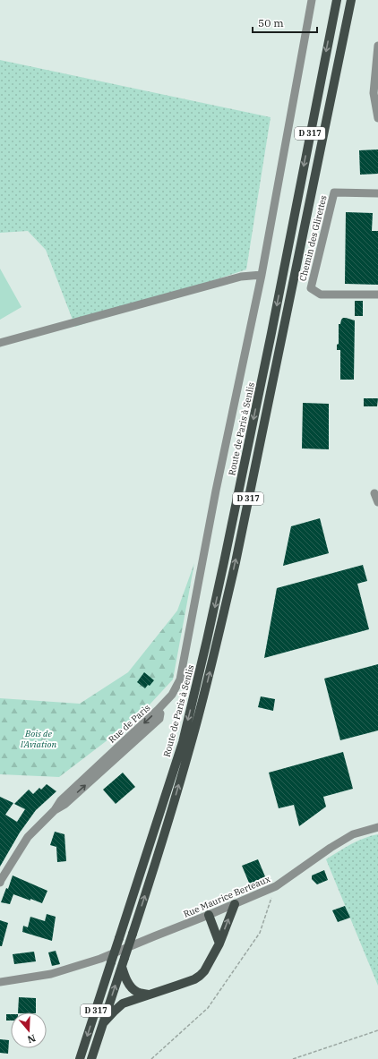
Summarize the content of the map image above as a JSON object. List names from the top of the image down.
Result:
{
  "streets": {
    "main road": ["D 317", "Route de Paris à Senlis"],
    "street": ["Chemin des Glirettes", "Rue de Paris", "Rue Maurice Berteaux"]
  },
  "parks": ["Bois de l'Aviation"],
  "scale_bar": "50 m",
  "north": "bottom"
}
